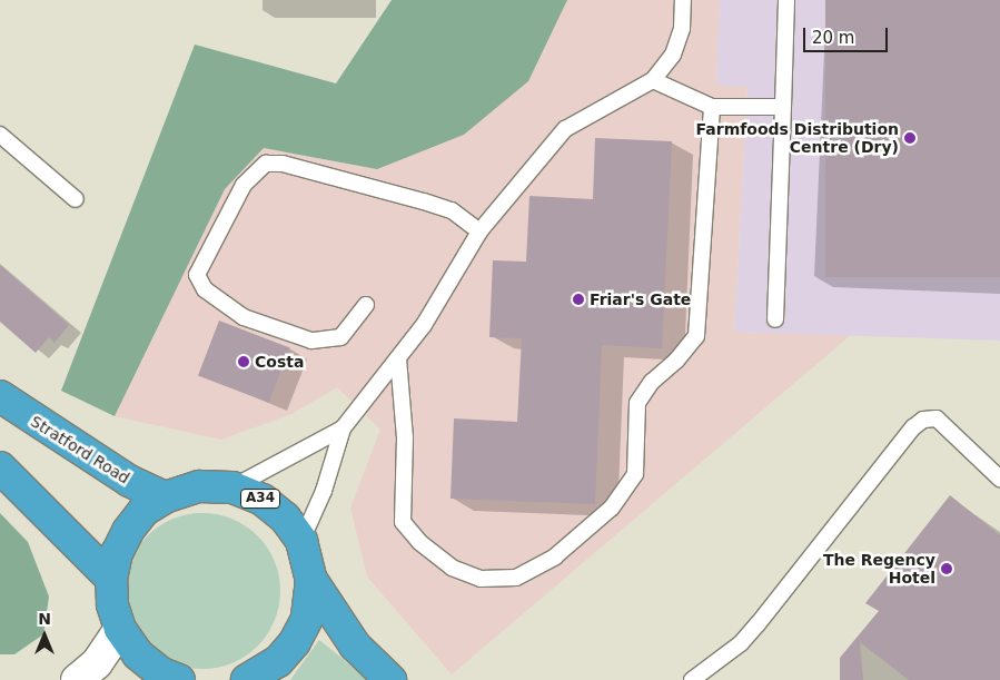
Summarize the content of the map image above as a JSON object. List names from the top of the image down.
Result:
{
  "streets": {
    "highway": ["Stratford Road", "A34"]
  },
  "crossings": [
    ["Stratford Road", "A34"]
  ],
  "places": [
    "Farmfoods Distribution Centre (Dry)",
    "Friar's Gate",
    "Costa",
    "The Regency Hotel"
  ],
  "scale_bar": "20 m",
  "north": "top"
}
